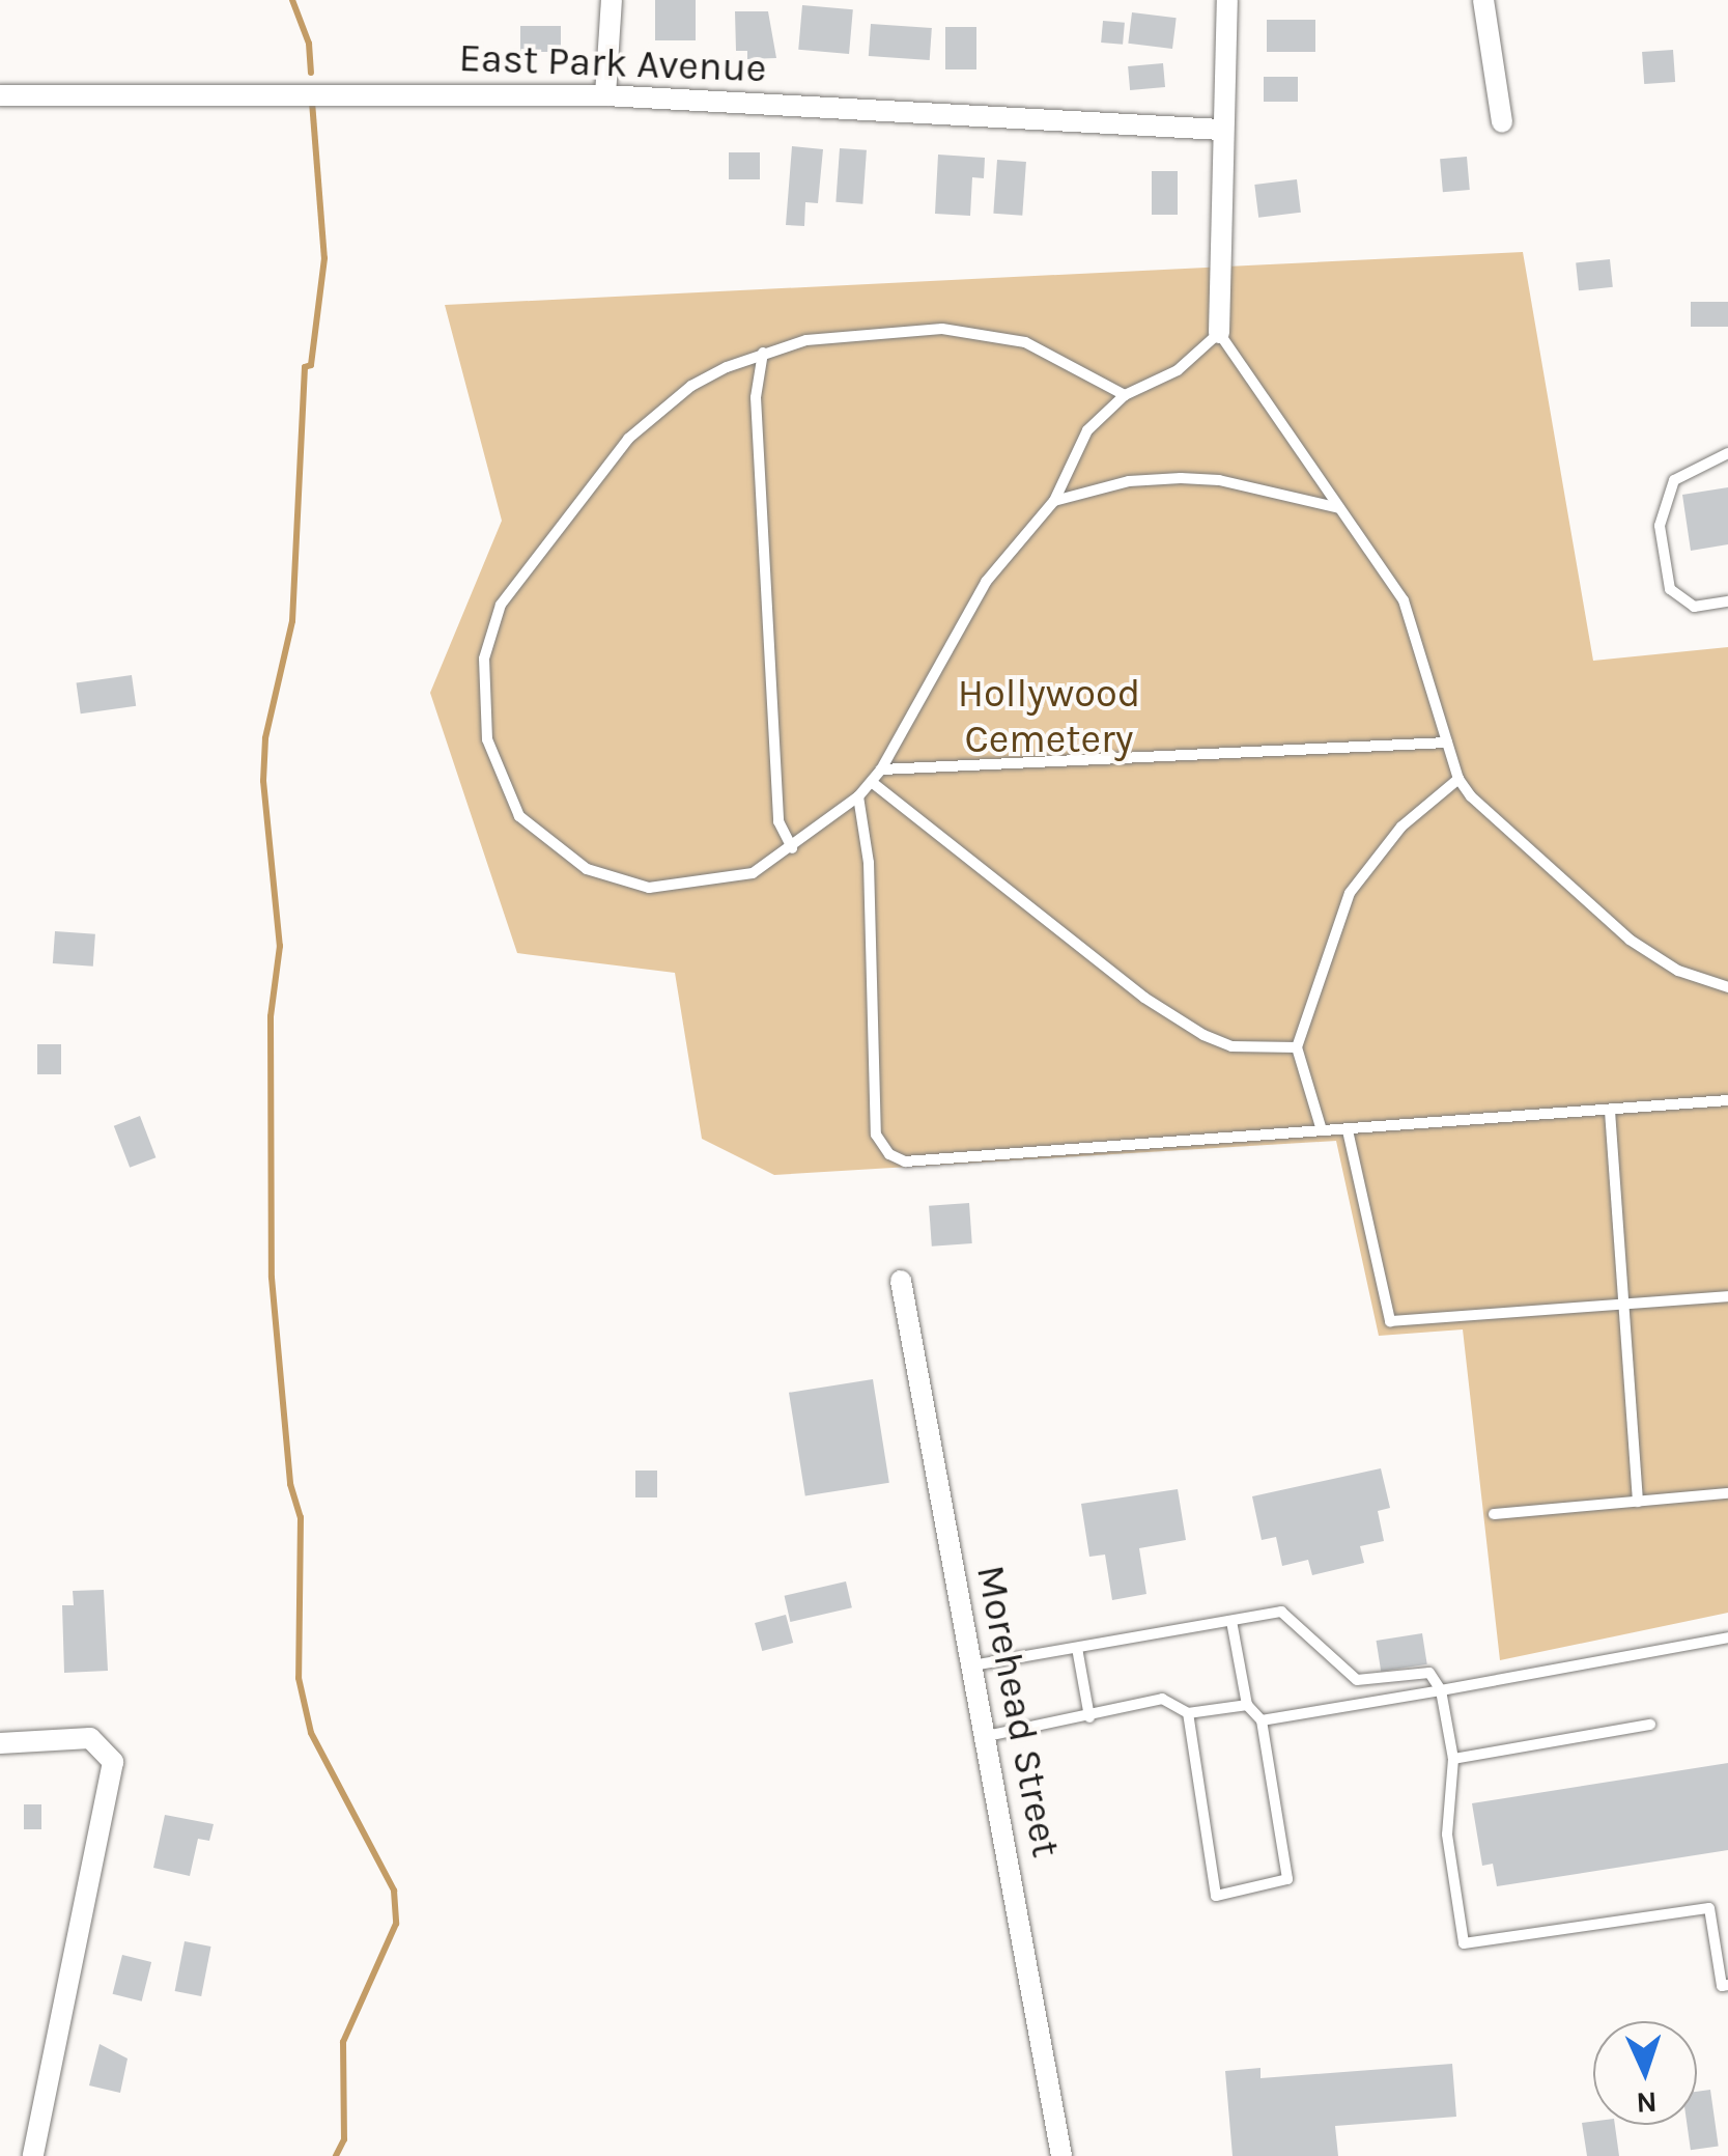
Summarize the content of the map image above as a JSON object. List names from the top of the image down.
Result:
{
  "streets": {
    "street": ["East Park Avenue", "Morehead Street"]
  },
  "parks": ["Hollywood Cemetery"],
  "north": "bottom"
}
